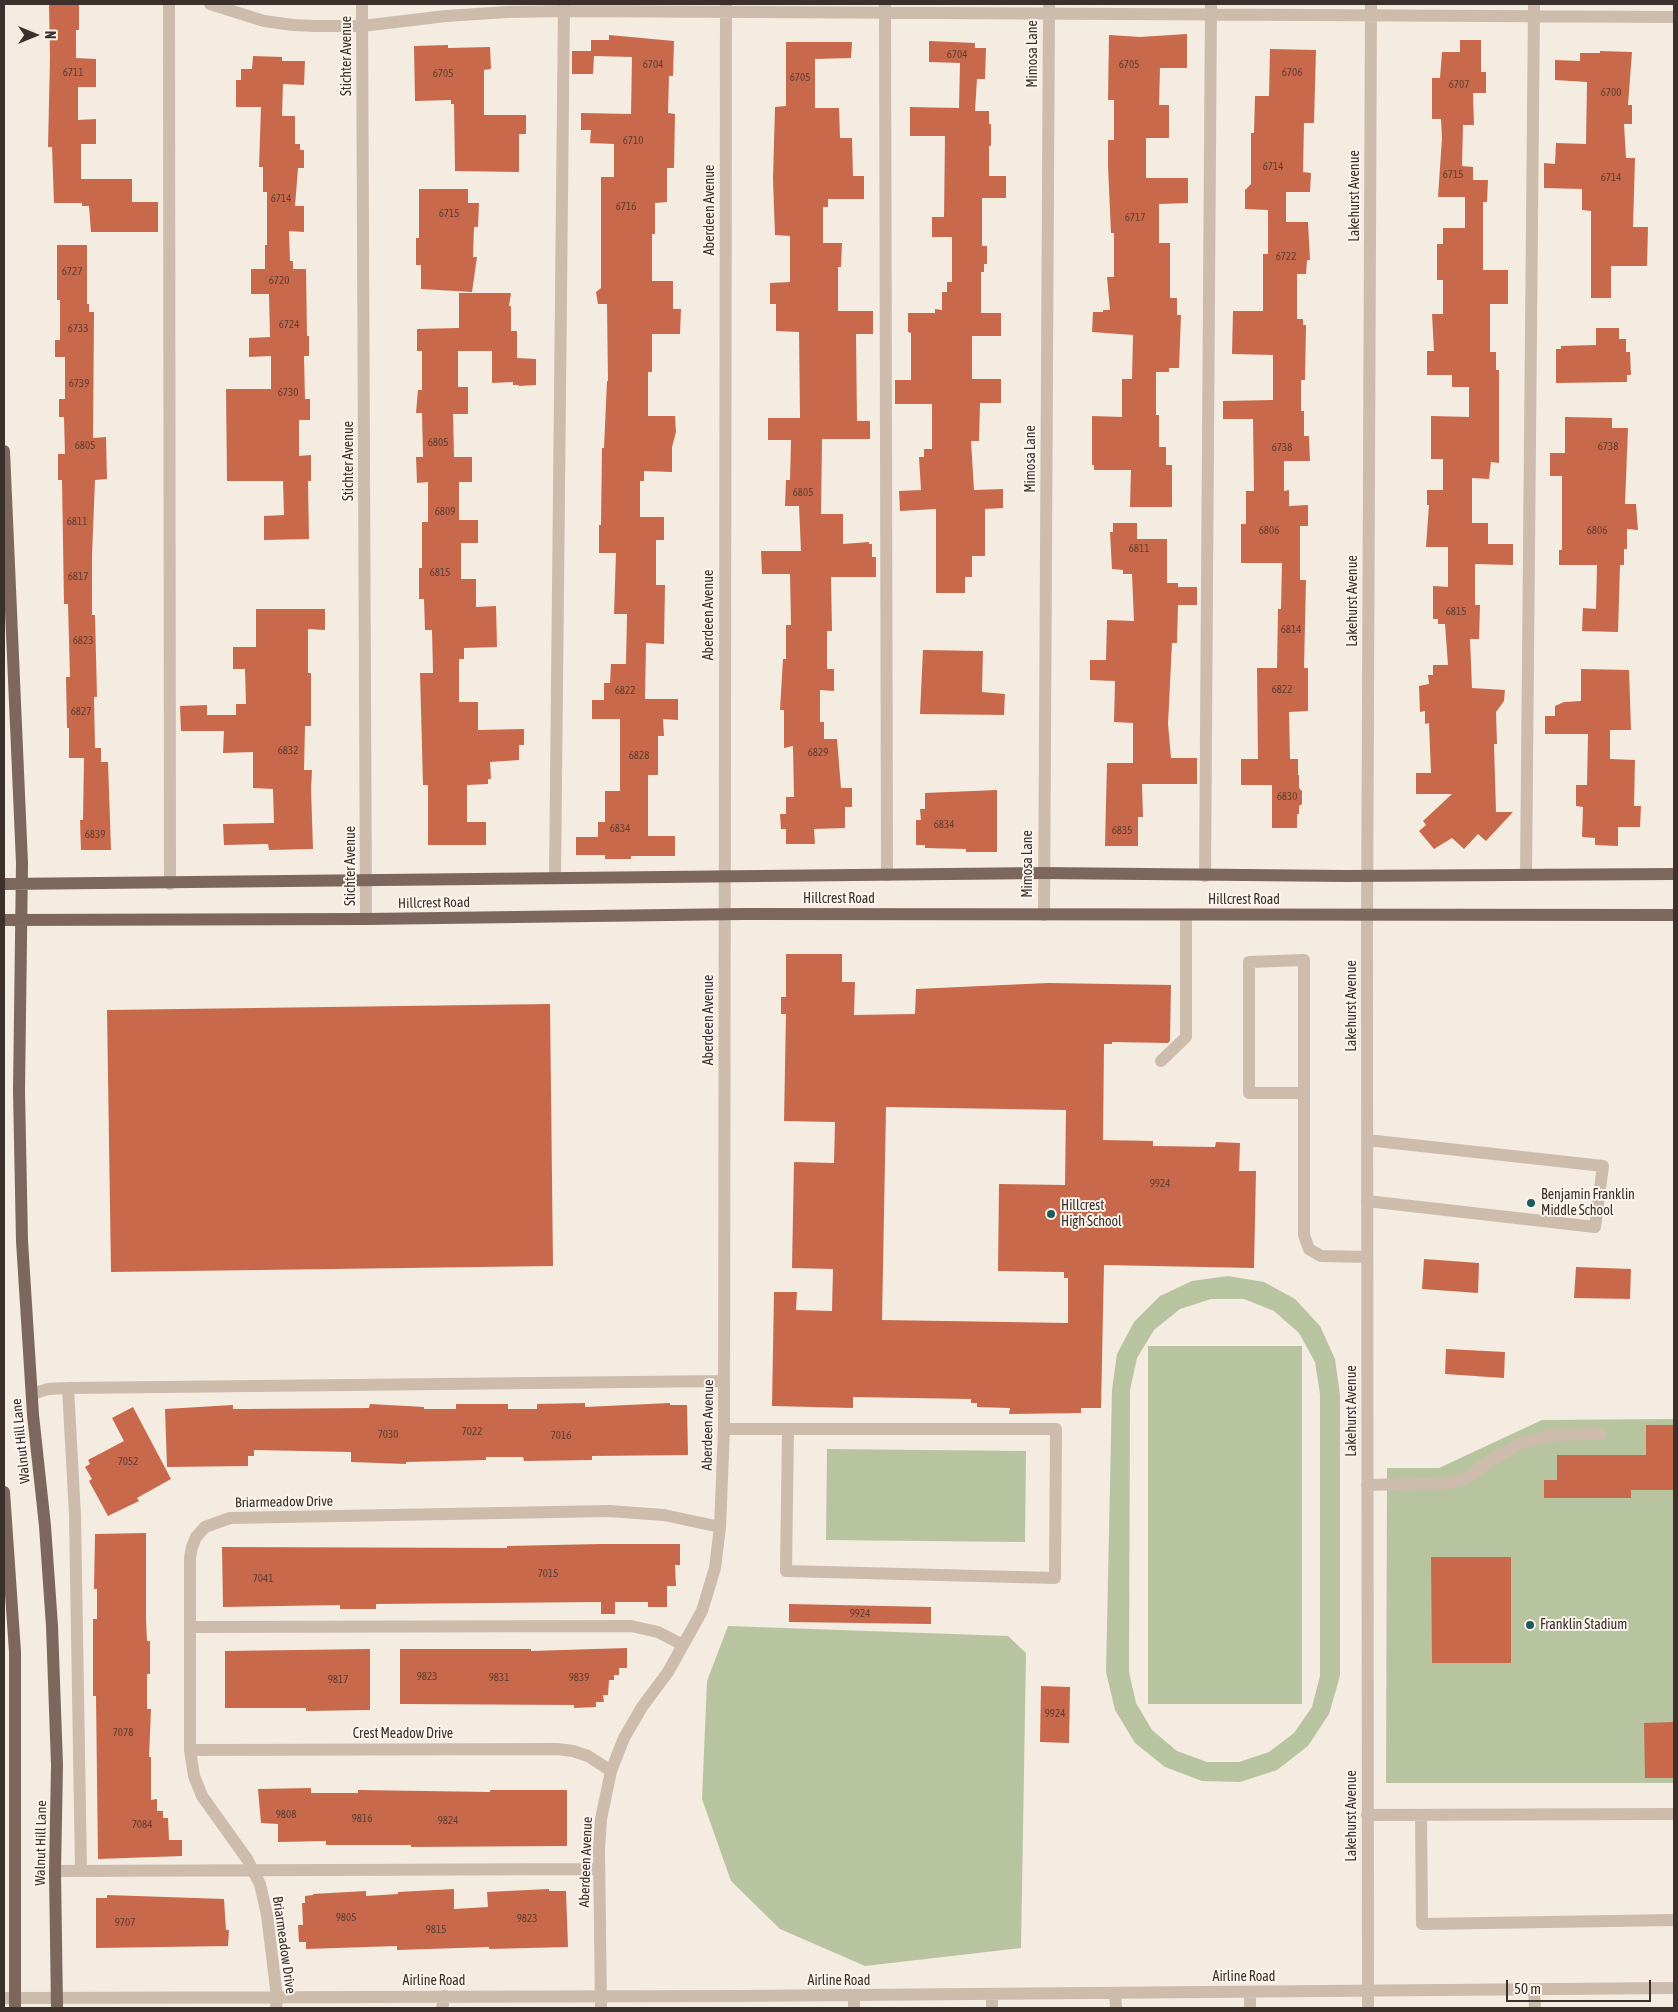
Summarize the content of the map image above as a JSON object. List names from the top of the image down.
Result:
{
  "streets": {
    "main road": ["Hillcrest Road", "Walnut Hill Lane"],
    "street": [
      "Mimosa Lane",
      "Stichter Avenue",
      "Lakehurst Avenue",
      "Aberdeen Avenue",
      "Briarmeadow Drive",
      "Crest Meadow Drive",
      "Airline Road"
    ]
  },
  "crossings": [
    ["Mimosa Lane", "Hillcrest Road"],
    ["Stichter Avenue", "Hillcrest Road"],
    ["Lakehurst Avenue", "Hillcrest Road"],
    ["Lakehurst Avenue", "Airline Road"],
    ["Aberdeen Avenue", "Hillcrest Road"],
    ["Aberdeen Avenue", "Briarmeadow Drive"],
    ["Aberdeen Avenue", "Crest Meadow Drive"],
    ["Aberdeen Avenue", "Airline Road"],
    ["Hillcrest Road", "Walnut Hill Lane"],
    ["Walnut Hill Lane", "Airline Road"],
    ["Briarmeadow Drive", "Crest Meadow Drive"],
    ["Briarmeadow Drive", "Airline Road"]
  ],
  "places": ["Benjamin Franklin Middle School", "Hillcrest High School", "Franklin Stadium"],
  "house_numbers": [
    "6704",
    "6704",
    "6705",
    "6711",
    "6706",
    "6705",
    "6705",
    "6707",
    "6700",
    "6710",
    "6714",
    "6715",
    "6714",
    "6714",
    "6716",
    "6715",
    "6717",
    "6722",
    "6727",
    "6720",
    "6724",
    "6733",
    "6739",
    "6730",
    "6805",
    "6805",
    "6738",
    "6738",
    "6805",
    "6809",
    "6811",
    "6806",
    "6806",
    "6811",
    "6815",
    "6817",
    "6815",
    "6814",
    "6823",
    "6822",
    "6822",
    "6827",
    "6832",
    "6829",
    "6828",
    "6830",
    "6834",
    "6834",
    "6835",
    "6839",
    "9924",
    "7022",
    "7030",
    "7016",
    "7052",
    "7015",
    "7041",
    "9924",
    "9823",
    "9831",
    "9839",
    "9817",
    "9924",
    "7078",
    "9808",
    "9816",
    "9824",
    "7084",
    "9805",
    "9823",
    "9707",
    "9815"
  ],
  "scale_bar": "50 m",
  "north": "right"
}
